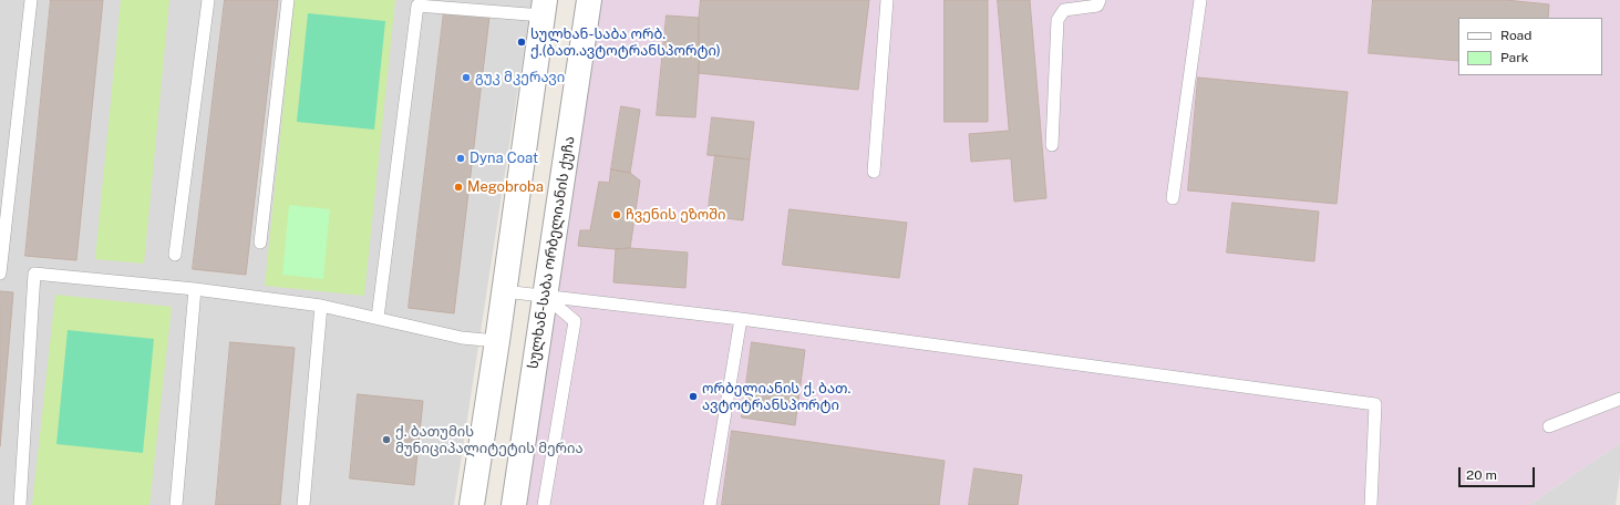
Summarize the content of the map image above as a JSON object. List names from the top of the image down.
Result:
{
  "streets": {
    "street": ["სულხან-საბა ორბელიანის ქუჩა"]
  },
  "places": [
    "სულხან-საბა ორბ. ქ.(ბათ.ავტოტრანსპორტი)",
    "გუკ მკერავი",
    "Dyna Coat",
    "Megobroba",
    "ჩვენის ეზოში",
    "ორბელიანის ქ. ბათ. ავტოტრანსპორტი",
    "ქ. ბათუმის მუნიციპალიტეტის მერია"
  ],
  "legend": ["Road", "Park"],
  "scale_bar": "20 m"
}
